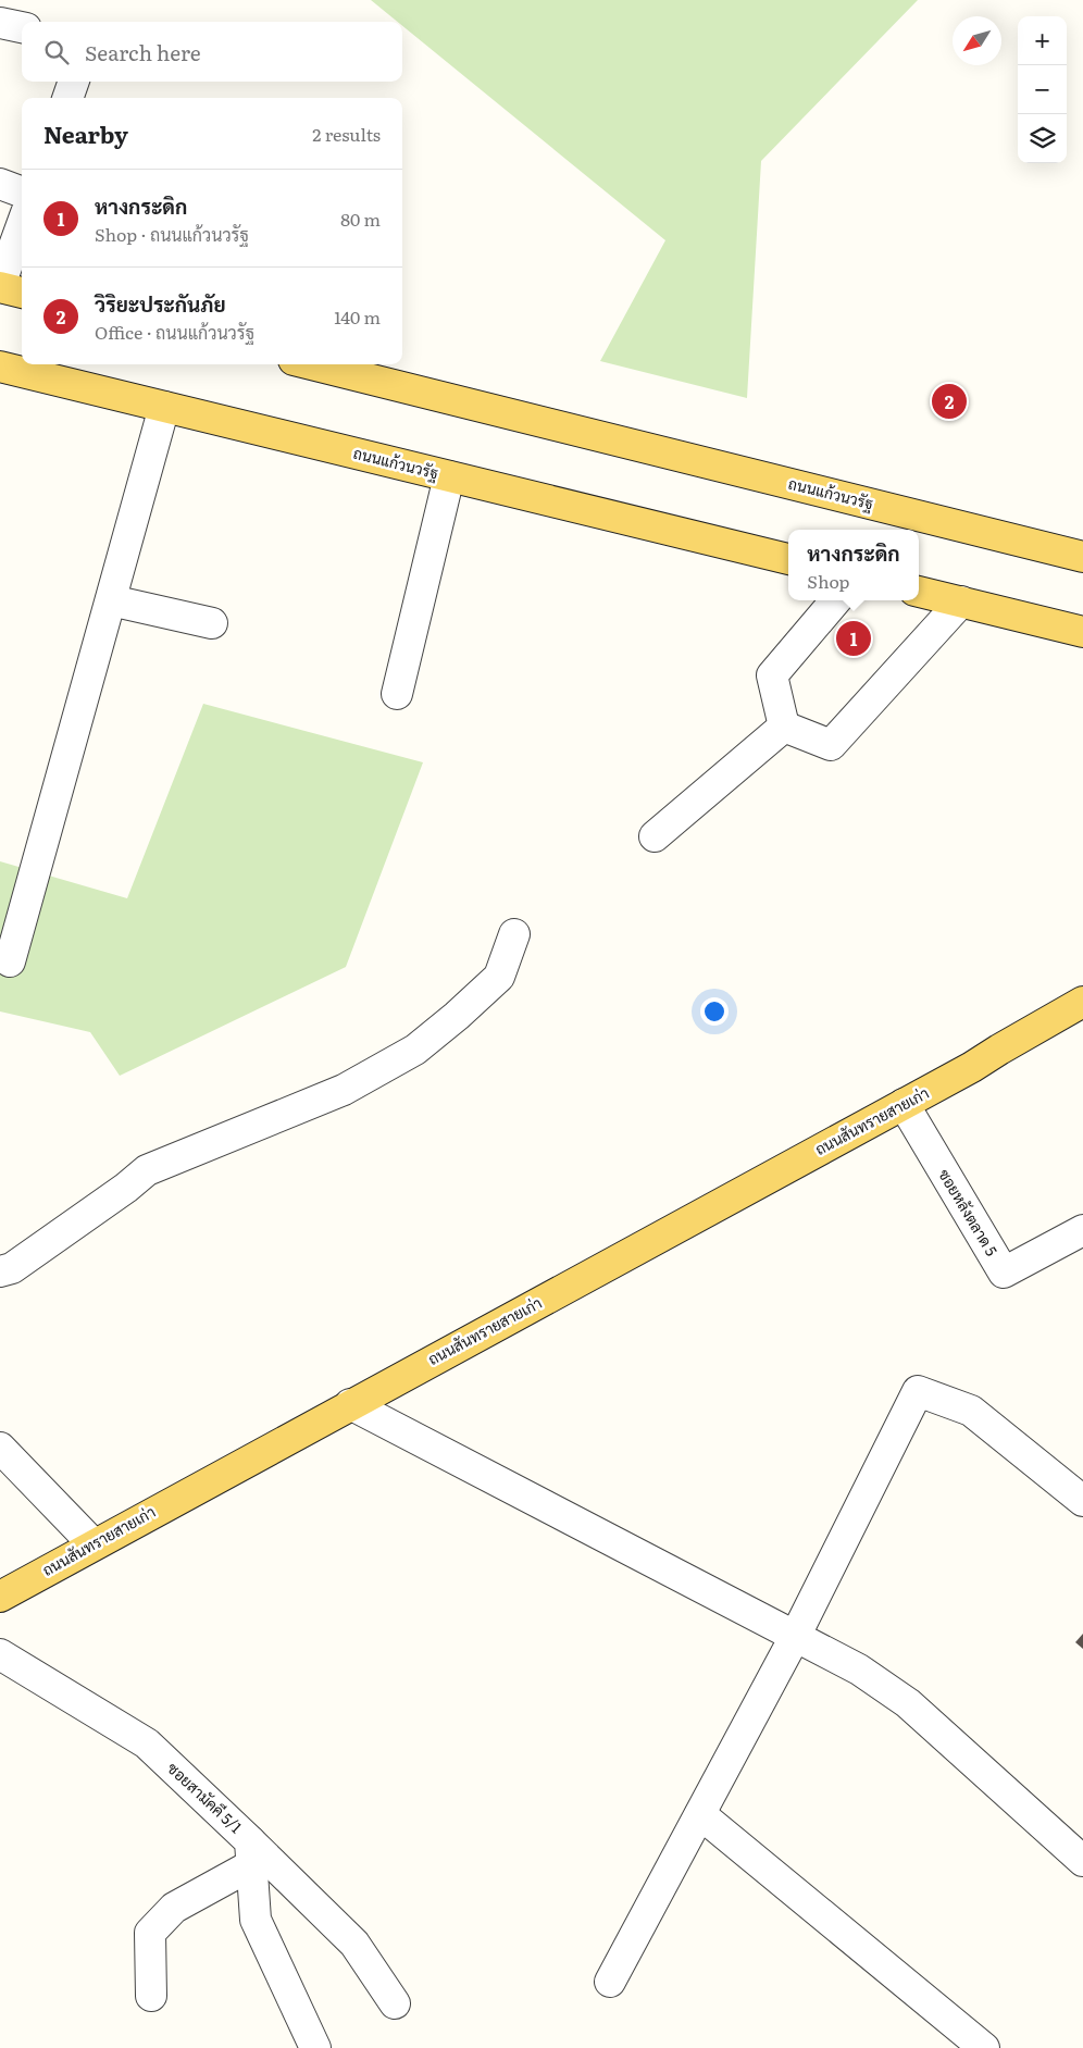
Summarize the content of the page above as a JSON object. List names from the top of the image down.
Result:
{
  "streets": {
    "main road": ["ถนนแก้วนวรัฐ", "ถนนสันทรายสายเก่า"],
    "street": ["ซอยหลังตลาด 5", "ซอยสามัคคี 5/1"]
  },
  "crossings": [
    ["ถนนสันทรายสายเก่า", "ซอยหลังตลาด 5"]
  ],
  "north": "bottom left",
  "page": {
    "map_buttons": ["+", "−"],
    "search": "Search here",
    "heading": ["Nearby", "2 results"],
    "list": [
      {
        "mark": "1",
        "name": "หางกระดิก",
        "note": "Shop · ถนนแก้วนวรัฐ",
        "value": "80 m"
      },
      {
        "mark": "2",
        "name": "วิริยะประกันภัย",
        "note": "Office · ถนนแก้วนวรัฐ",
        "value": "140 m"
      }
    ],
    "pins": ["2", "1"],
    "popup": ["หางกระดิก", "Shop"]
  }
}
